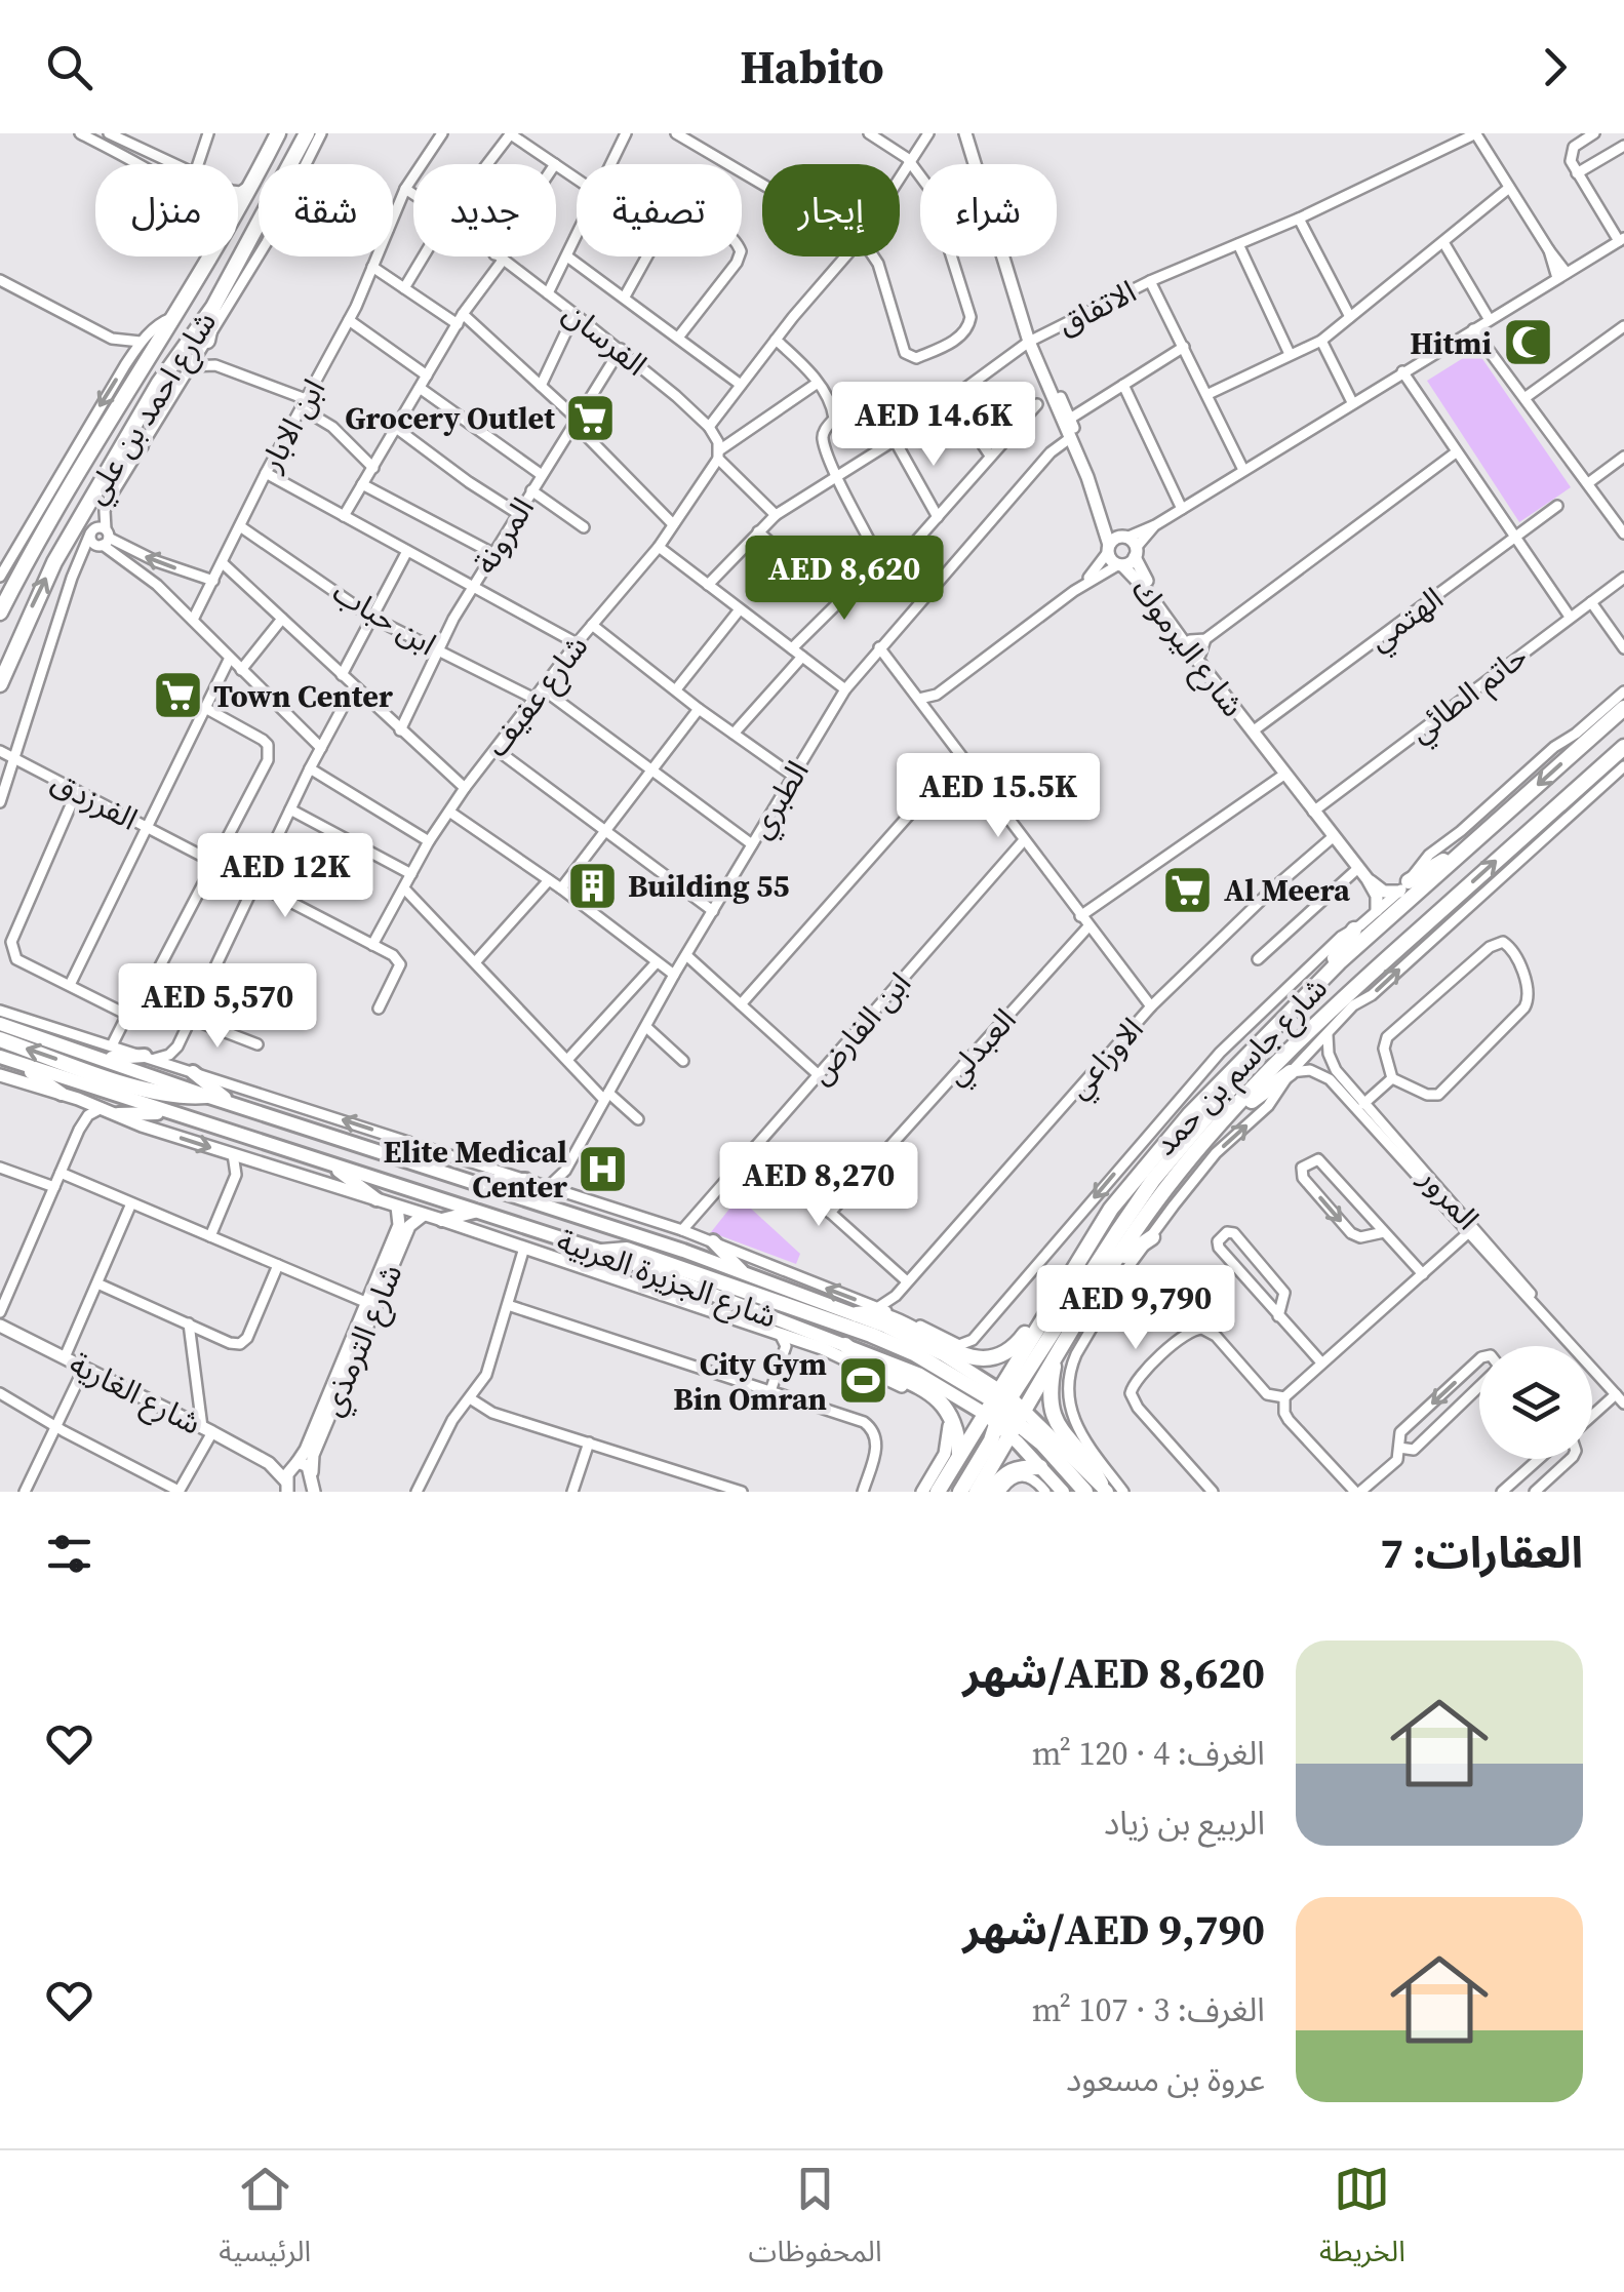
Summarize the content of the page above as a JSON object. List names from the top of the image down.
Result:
{
  "streets": {
    "main road": ["شارع احمد بن علي", "شارع جاسم بن حمد", "شارع الجزيرة العربية"],
    "street": [
      "الاتفاق",
      "الفرسان",
      "ابن الابار",
      "المرونة",
      "ابن حباب",
      "الهتمي",
      "شارع اليرموك",
      "حاتم الطائي",
      "شارع عفيف",
      "الطبري",
      "الفرزدق",
      "ابن الفارض",
      "العبدلي",
      "الاوزاعي",
      "المرور",
      "شارع الترمذي",
      "شارع الغارية"
    ]
  },
  "crossings": [
    ["الاتفاق", "الفرسان"],
    ["الاتفاق", "شارع اليرموك"],
    ["الفرسان", "ابن الابار"],
    ["الفرسان", "المرونة"],
    ["الفرسان", "شارع عفيف"],
    ["شارع احمد بن علي", "الفرزدق"],
    ["ابن الابار", "ابن حباب"],
    ["المرونة", "ابن حباب"],
    ["ابن حباب", "شارع عفيف"],
    ["الهتمي", "شارع اليرموك"],
    ["شارع اليرموك", "حاتم الطائي"],
    ["شارع اليرموك", "الطبري"],
    ["شارع اليرموك", "الاوزاعي"],
    ["شارع عفيف", "الفرزدق"],
    ["الطبري", "شارع الجزيرة العربية"],
    ["ابن الفارض", "شارع الجزيرة العربية"],
    ["الاوزاعي", "شارع الجزيرة العربية"],
    ["شارع جاسم بن حمد", "المرور"],
    ["شارع جاسم بن حمد", "شارع الجزيرة العربية"],
    ["شارع الجزيرة العربية", "شارع الترمذي"],
    ["شارع الترمذي", "شارع الغارية"]
  ],
  "places": {
    "mosque": ["Hitmi"],
    "supermarket": ["Grocery Outlet", "Town Center", "Al Meera"],
    "building": ["Building 55"],
    "hospital": ["Elite Medical Center"],
    "sports": ["City Gym Bin Omran"]
  },
  "page": {
    "header": "Habito",
    "chip": [
      "شراء",
      "إيجار",
      "تصفية",
      "جديد",
      "شقة",
      "منزل"
    ],
    "price": [
      "AED 14.6K",
      "AED 8,620",
      "AED 15.5K",
      "AED 12K",
      "AED 5,570",
      "AED 8,270",
      "AED 9,790"
    ],
    "heading": "العقارات: 7",
    "list": [
      {
        "name": "AED 8,620/شهر",
        "note": "الغرف: 4 · 120 m² · الربيع بن زياد"
      },
      {
        "name": "AED 9,790/شهر",
        "note": "الغرف: 3 · 107 m² · عروة بن مسعود"
      }
    ],
    "tabs": ["الخريطة", "المحفوظات", "الرئيسية"]
  }
}
